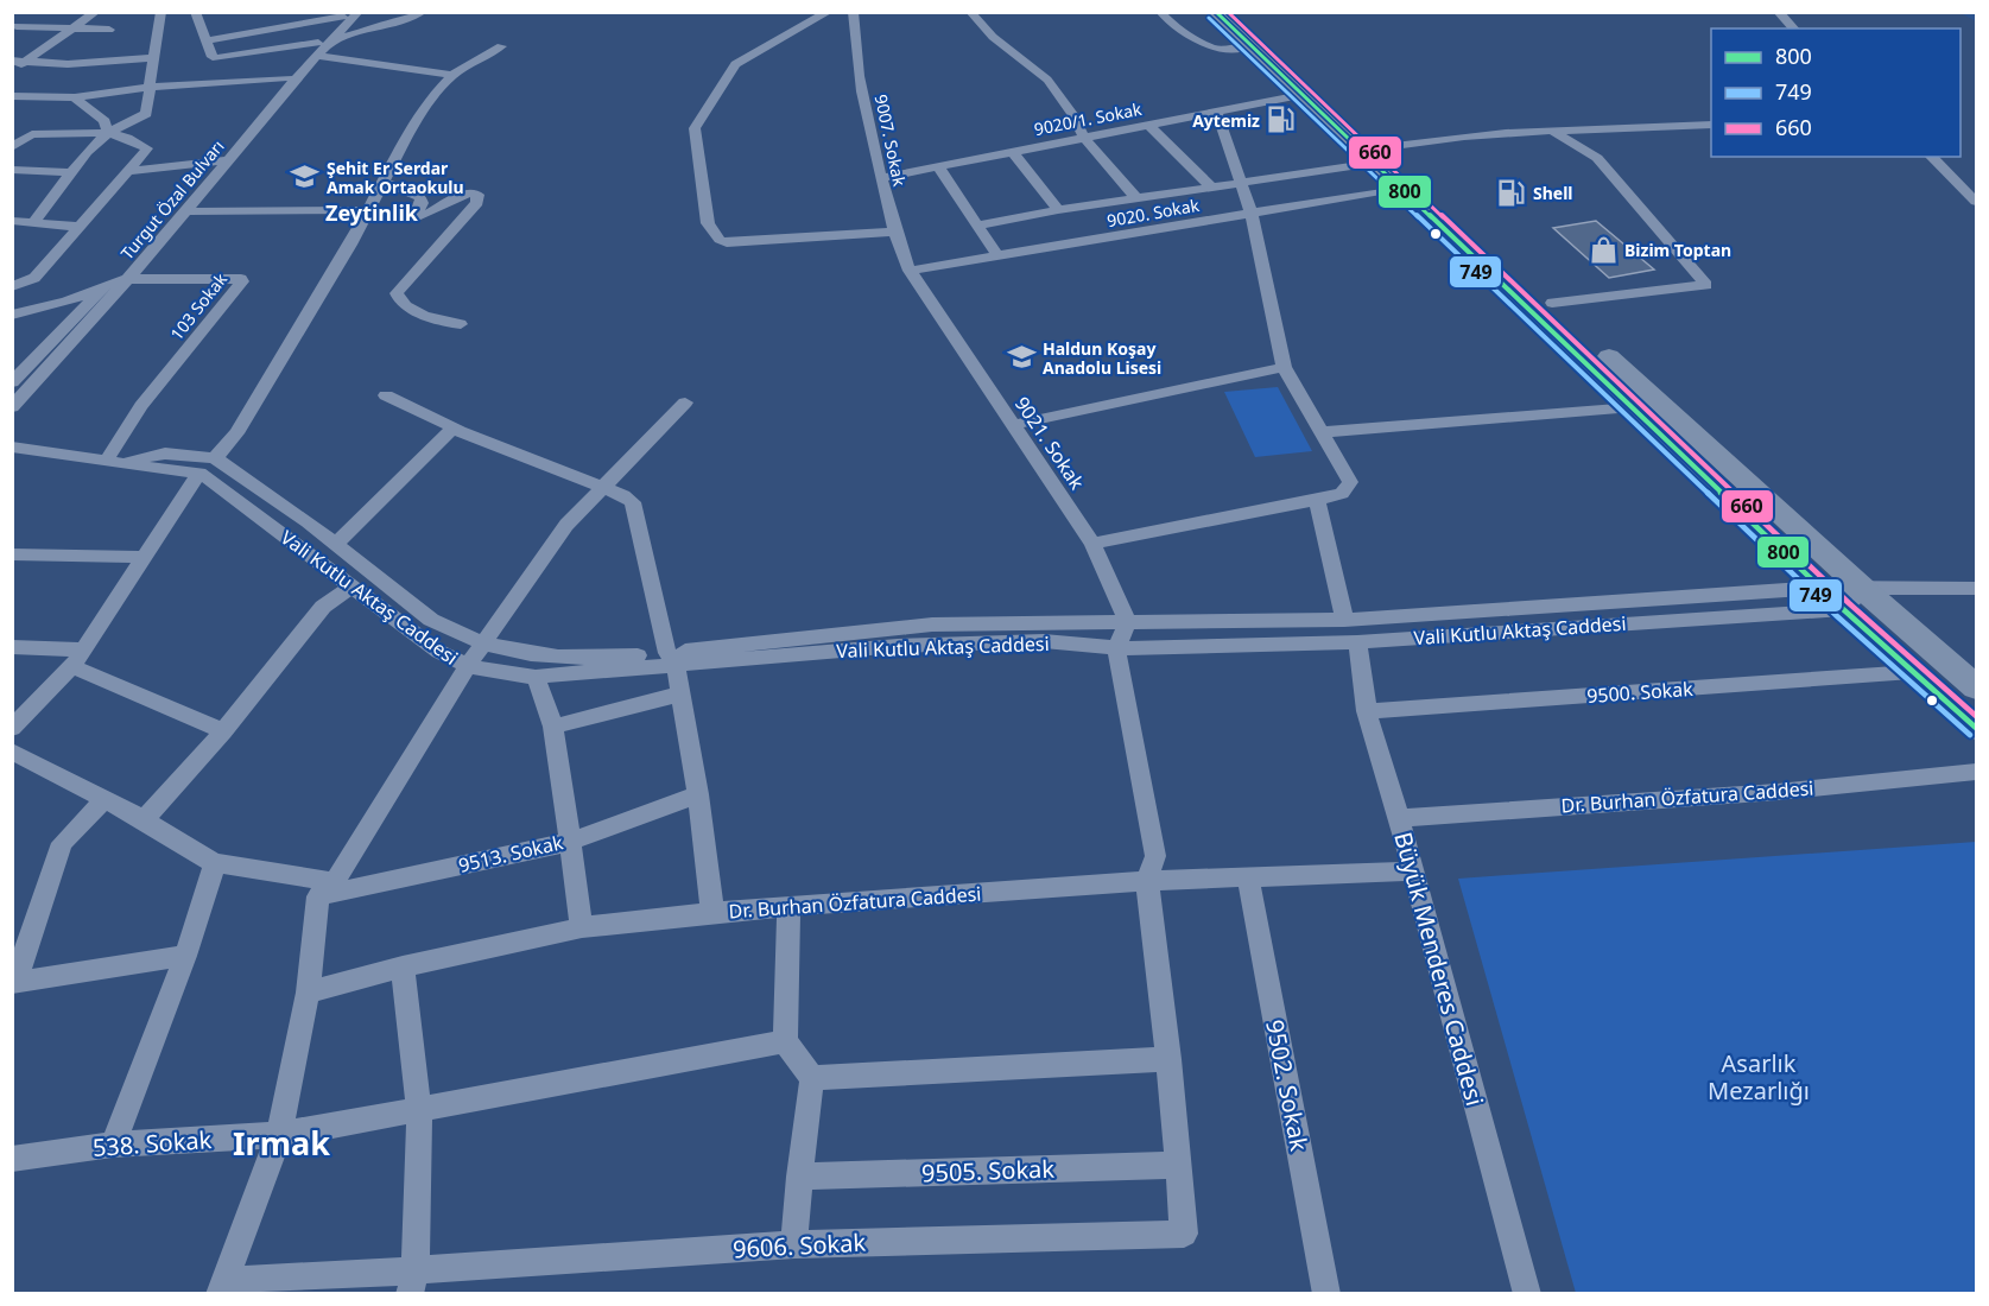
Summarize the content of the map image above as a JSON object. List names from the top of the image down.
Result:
{
  "streets": {
    "street": [
      "9020/1. Sokak",
      "9007. Sokak",
      "Turgut Özal Bulvarı",
      "9020. Sokak",
      "103 Sokak",
      "9021. Sokak",
      "Vali Kutlu Aktaş Caddesi",
      "9500. Sokak",
      "Dr. Burhan Özfatura Caddesi",
      "9513. Sokak",
      "Büyük Menderes Caddesi",
      "9502. Sokak",
      "538. Sokak",
      "9505. Sokak",
      "9606. Sokak"
    ]
  },
  "crossings": [
    ["9020/1. Sokak", "9007. Sokak"],
    ["9007. Sokak", "9020. Sokak"],
    ["9007. Sokak", "9021. Sokak"],
    ["Turgut Özal Bulvarı", "103 Sokak"],
    ["9020. Sokak", "9021. Sokak"],
    ["103 Sokak", "Vali Kutlu Aktaş Caddesi"],
    ["9021. Sokak", "Vali Kutlu Aktaş Caddesi"],
    ["Vali Kutlu Aktaş Caddesi", "Büyük Menderes Caddesi"],
    ["9500. Sokak", "Büyük Menderes Caddesi"],
    ["Dr. Burhan Özfatura Caddesi", "Büyük Menderes Caddesi"],
    ["Dr. Burhan Özfatura Caddesi", "9502. Sokak"],
    ["9505. Sokak", "9606. Sokak"]
  ],
  "districts": ["Zeytinlik", "Irmak"],
  "parks": ["Asarlık Mezarlığı"],
  "places": {
    "fuel station": ["Aytemiz", "Shell"],
    "school or university": ["Şehit Er Serdar Amak Ortaokulu", "Haldun Koşay Anadolu Lisesi"],
    "shop": ["Bizim Toptan"]
  },
  "lines": ["transit line 800", "transit line 660", "transit line 749"],
  "legend": ["800", "749", "660"]
}
